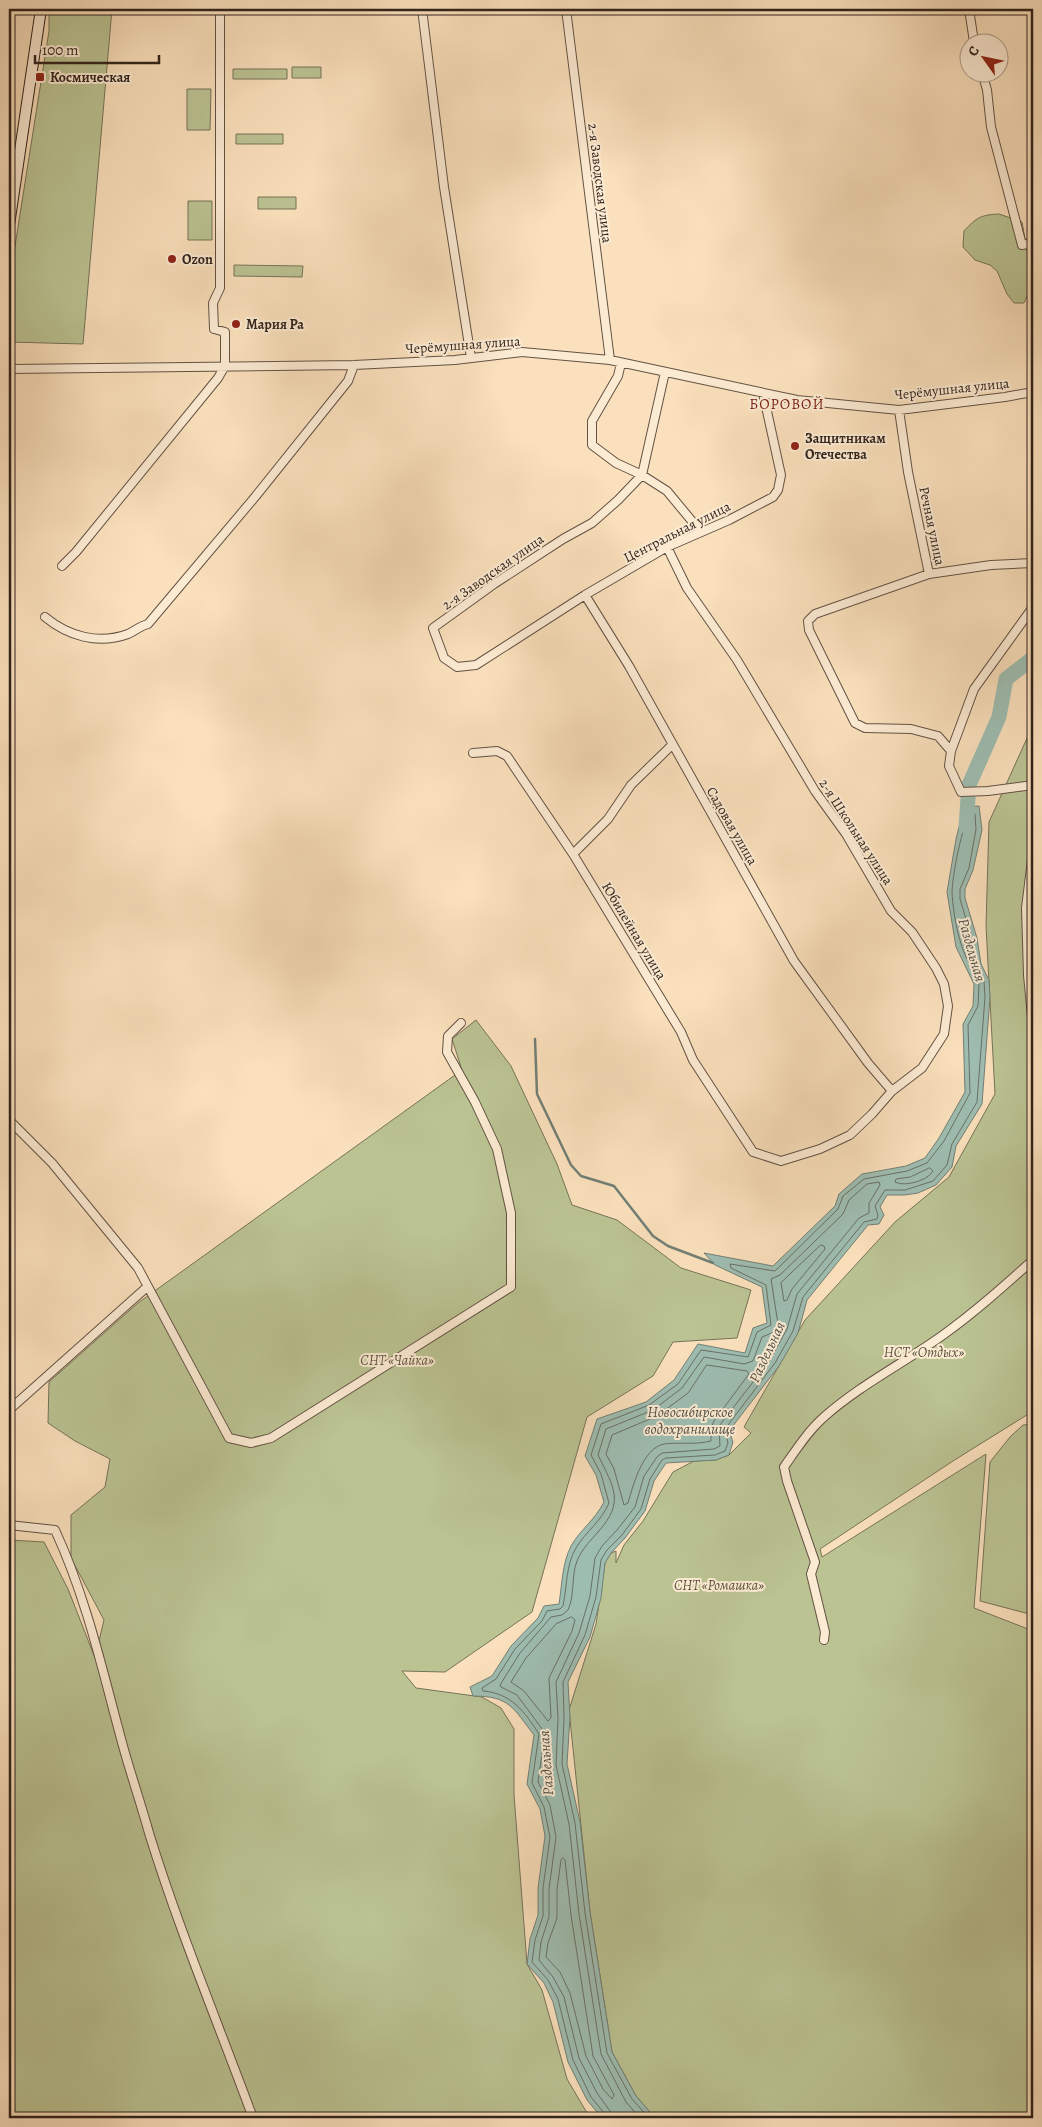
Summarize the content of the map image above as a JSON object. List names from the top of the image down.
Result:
{
  "streets": {
    "street": [
      "2-я Заводская улица",
      "Черёмушная улица",
      "Речная улица",
      "Центральная улица",
      "Садовая улица",
      "2-я Школьная улица",
      "Юбилейная улица"
    ]
  },
  "crossings": [
    ["2-я Заводская улица", "Черёмушная улица"],
    ["2-я Заводская улица", "Центральная улица"],
    ["Черёмушная улица", "Речная улица"],
    ["Черёмушная улица", "Центральная улица"],
    ["Центральная улица", "Садовая улица"],
    ["Центральная улица", "2-я Школьная улица"],
    ["Садовая улица", "2-я Школьная улица"],
    ["2-я Школьная улица", "Юбилейная улица"]
  ],
  "districts": ["БОРОВОЙ"],
  "water": ["Раздельная", "Новосибирское водохранилище"],
  "parks": ["НСТ «Отдых»", "СНТ «Чайка»", "СНТ «Ромашка»"],
  "places": {
    "transit": ["Космическая"],
    "other": ["Ozon", "Мария Ра", "Защитникам Отечества"]
  },
  "scale_bar": "100 m",
  "north": "top left"
}
